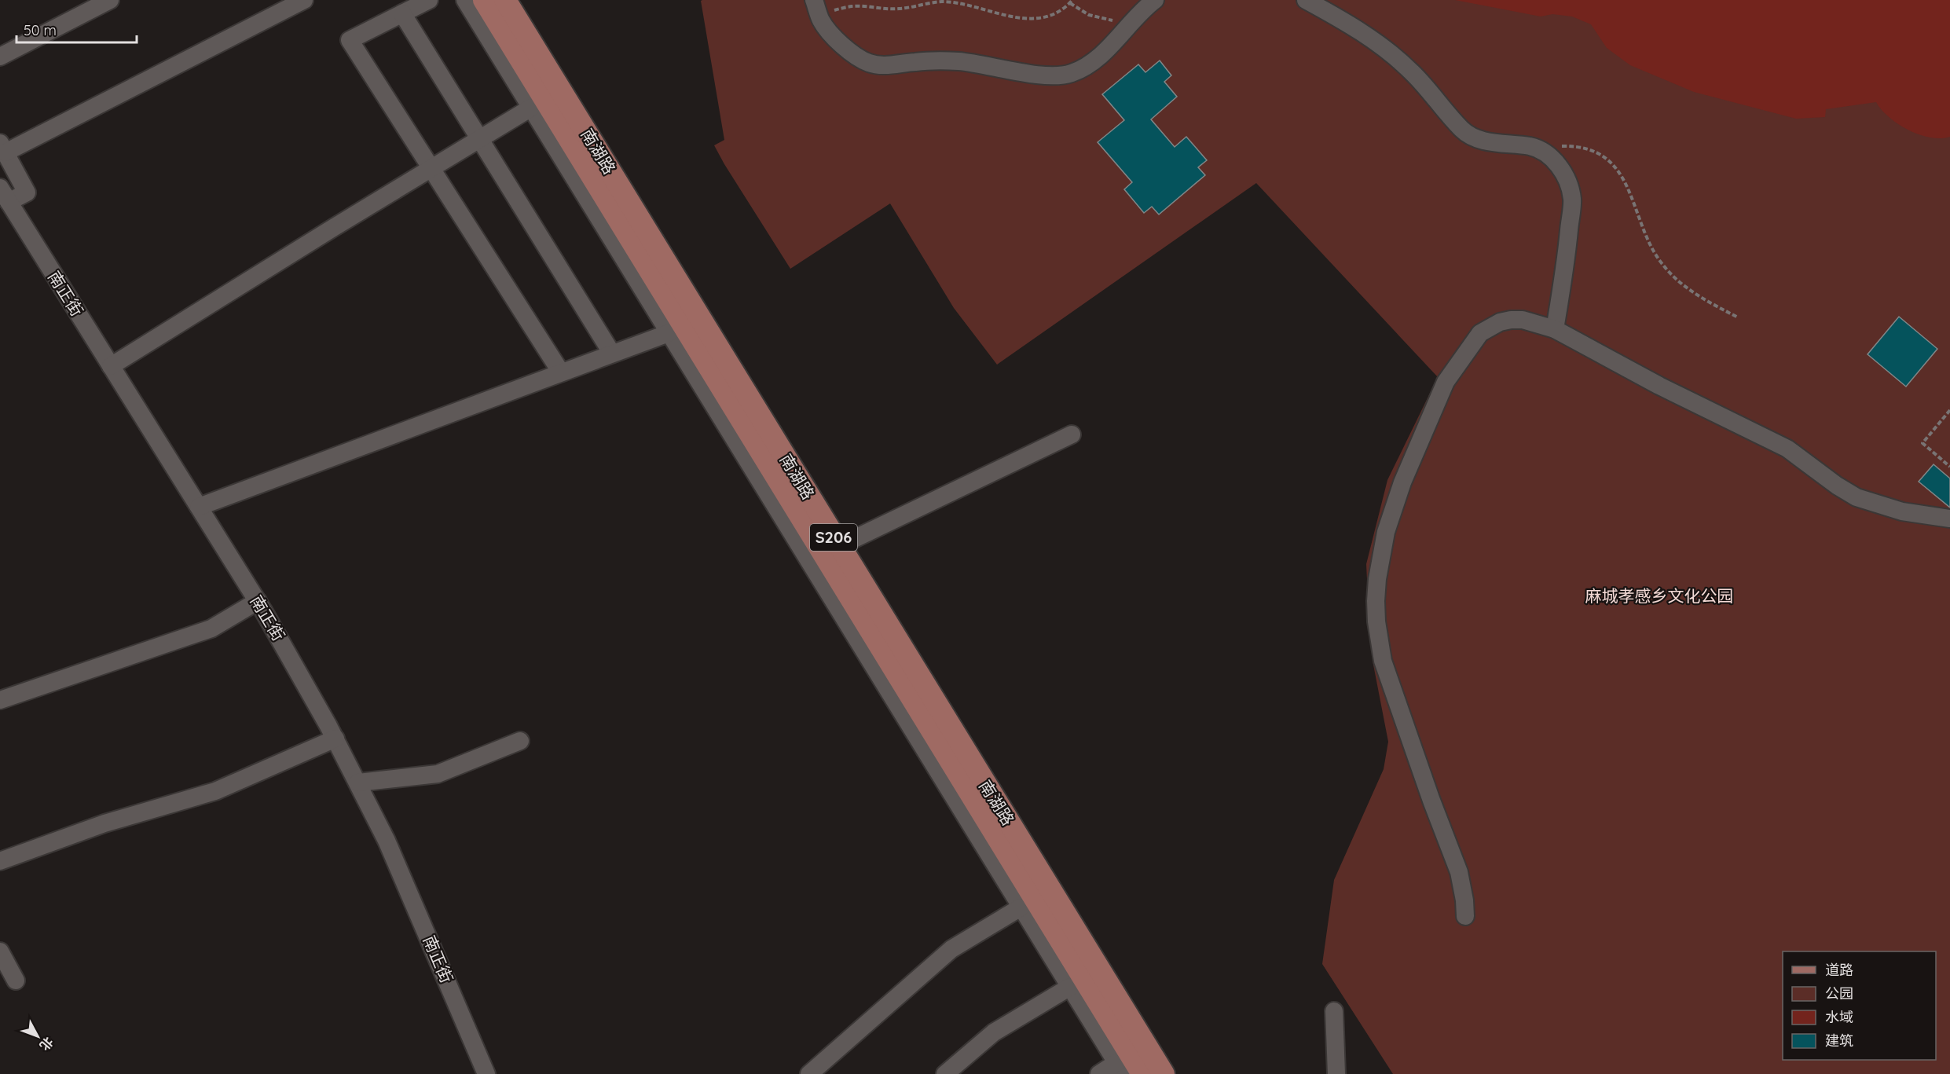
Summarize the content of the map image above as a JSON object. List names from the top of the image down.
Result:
{
  "streets": {
    "main road": ["南湖路", "S206"],
    "street": ["南正街"]
  },
  "parks": ["麻城孝感乡文化公园"],
  "legend": [
    "道路",
    "公园",
    "水域",
    "建筑"
  ],
  "scale_bar": "50 m",
  "north": "bottom right"
}
